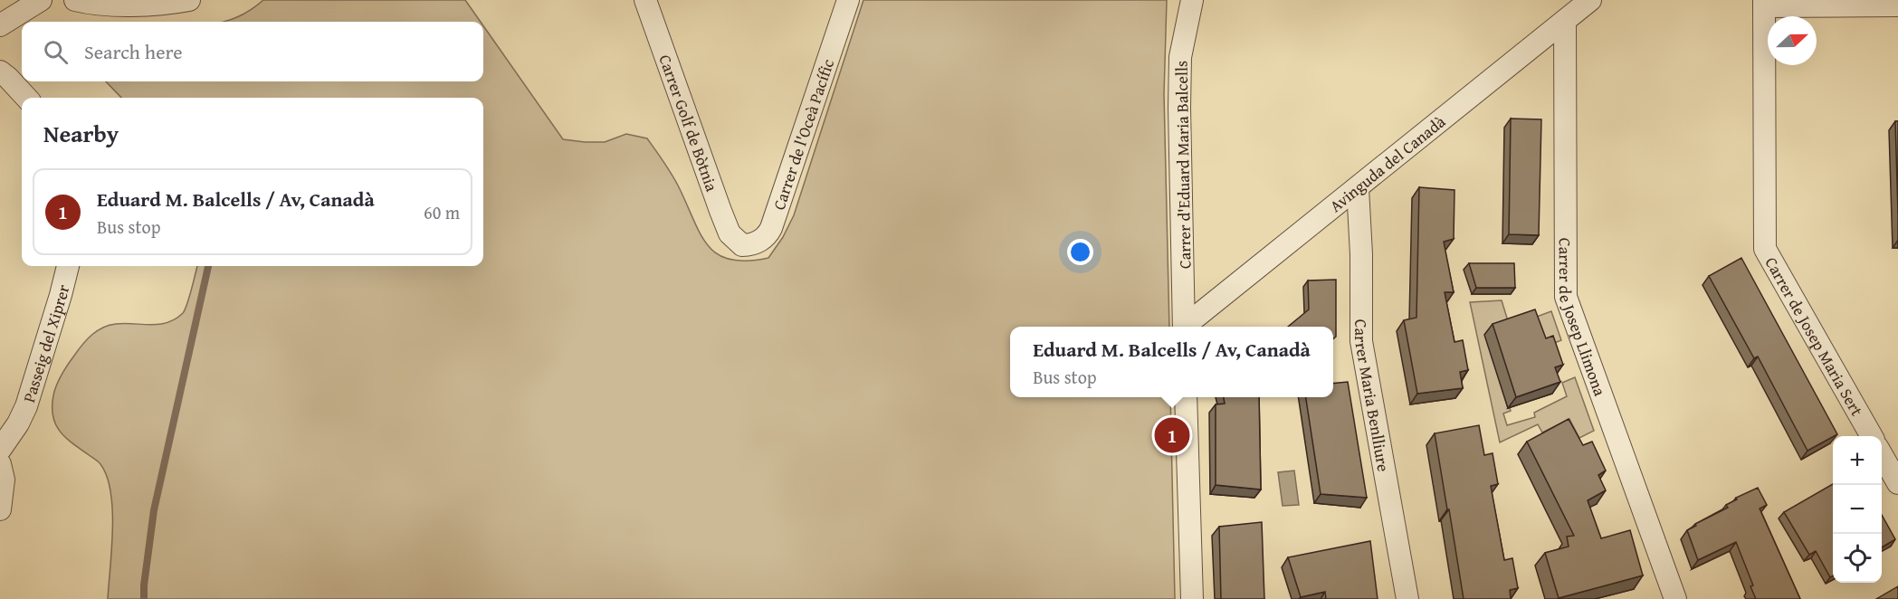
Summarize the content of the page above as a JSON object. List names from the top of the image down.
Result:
{
  "streets": {
    "street": [
      "Carrer Golf de Bòtnia",
      "Carrer de l'Oceà Pacífic",
      "Avinguda del Canadà",
      "Carrer d'Eduard Maria Balcells",
      "Carrer de Josep Llimona",
      "Carrer de Josep Maria Sert",
      "Passeig del Xiprer",
      "Carrer Maria Benlliure"
    ]
  },
  "crossings": [
    ["Carrer Golf de Bòtnia", "Carrer de l'Oceà Pacífic"],
    ["Avinguda del Canadà", "Carrer de Josep Llimona"],
    ["Avinguda del Canadà", "Carrer Maria Benlliure"]
  ],
  "north": "right",
  "page": {
    "search": "Search here",
    "heading": "Nearby",
    "list": [
      {
        "mark": "1",
        "name": "Eduard M. Balcells / Av, Canadà",
        "note": "Bus stop",
        "value": "60 m"
      }
    ],
    "popup": ["Eduard M. Balcells / Av, Canadà", "Bus stop"],
    "pins": "1",
    "map_buttons": ["+", "−"]
  }
}
